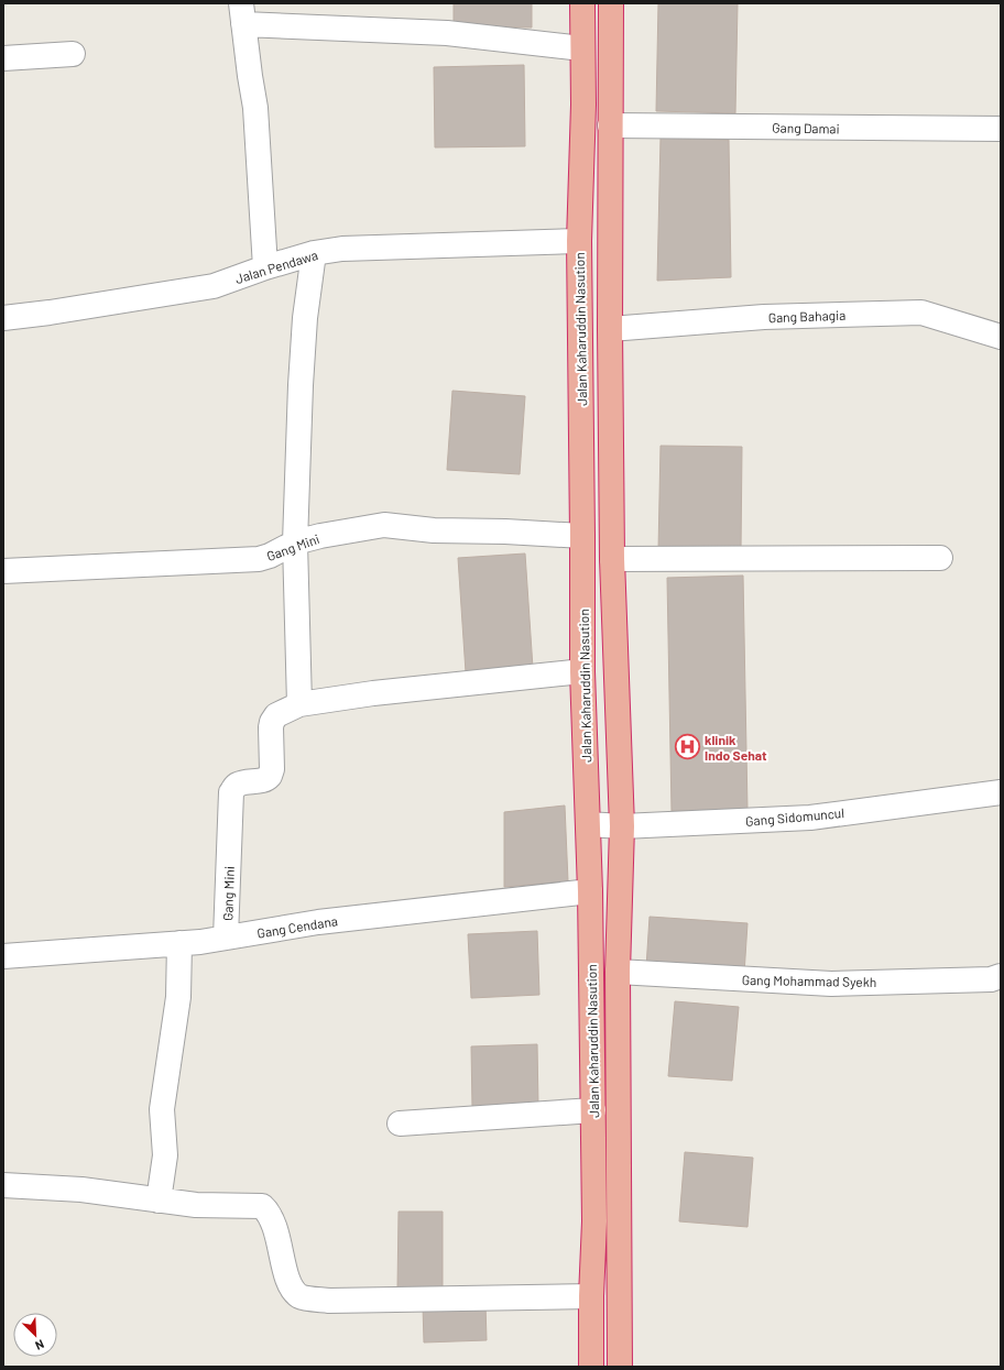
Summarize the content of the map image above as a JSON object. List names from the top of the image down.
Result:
{
  "streets": {
    "highway": ["Jalan Kaharuddin Nasution"],
    "street": [
      "Gang Damai",
      "Jalan Pendawa",
      "Gang Bahagia",
      "Gang Mini",
      "Gang Sidomuncul",
      "Gang Cendana",
      "Gang Mohammad Syekh"
    ]
  },
  "crossings": [
    ["Gang Damai", "Jalan Kaharuddin Nasution"],
    ["Jalan Pendawa", "Jalan Kaharuddin Nasution"],
    ["Gang Bahagia", "Jalan Kaharuddin Nasution"],
    ["Jalan Kaharuddin Nasution", "Gang Mini"],
    ["Jalan Kaharuddin Nasution", "Gang Sidomuncul"],
    ["Jalan Kaharuddin Nasution", "Gang Cendana"],
    ["Jalan Kaharuddin Nasution", "Gang Mohammad Syekh"],
    ["Gang Mini", "Gang Cendana"]
  ],
  "places": {
    "hospital": ["klinik Indo Sehat"]
  },
  "north": "bottom right"
}
